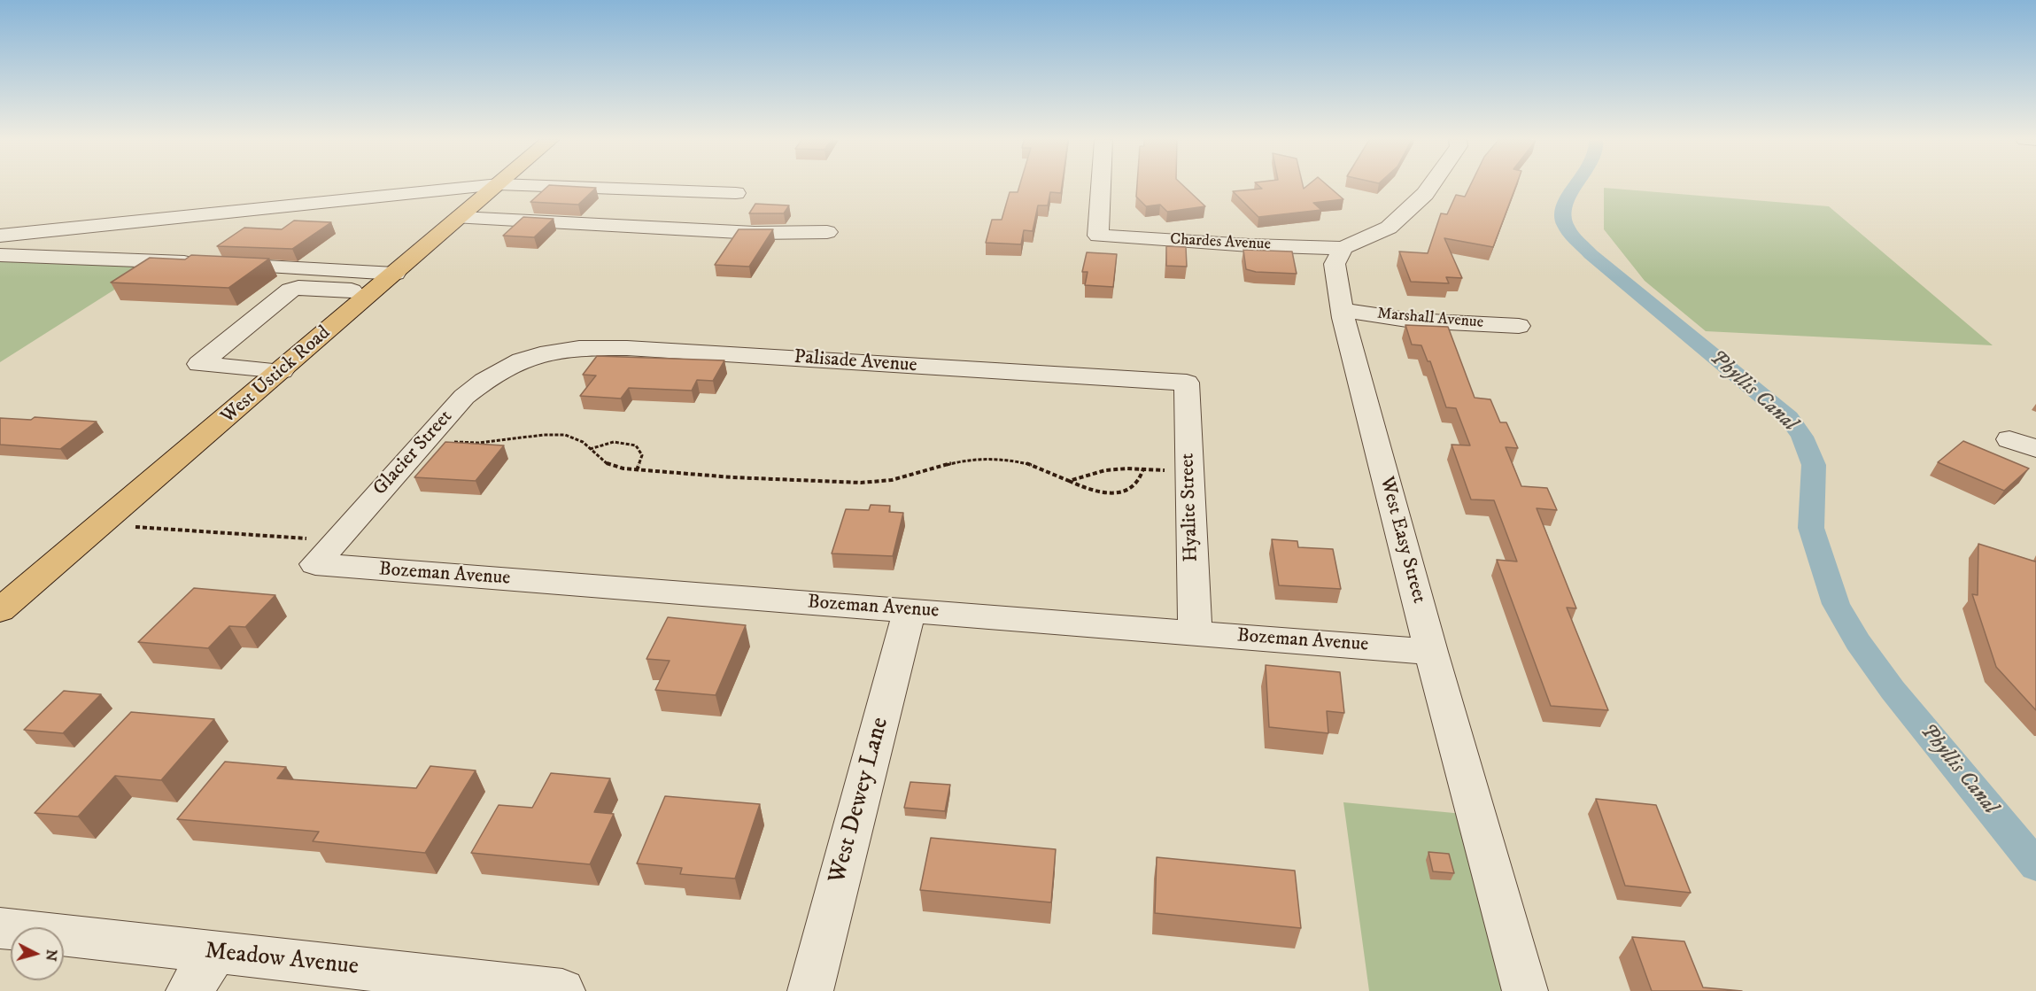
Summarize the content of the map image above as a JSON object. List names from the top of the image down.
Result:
{
  "streets": {
    "main road": ["West Ustick Road"],
    "street": [
      "Chardes Avenue",
      "Marshall Avenue",
      "Palisade Avenue",
      "Glacier Street",
      "Hyalite Street",
      "West Easy Street",
      "Bozeman Avenue",
      "West Dewey Lane",
      "Meadow Avenue"
    ]
  },
  "crossings": [
    ["Chardes Avenue", "West Easy Street"],
    ["Marshall Avenue", "West Easy Street"],
    ["Palisade Avenue", "Glacier Street"],
    ["Palisade Avenue", "Hyalite Street"],
    ["Glacier Street", "Bozeman Avenue"],
    ["Hyalite Street", "Bozeman Avenue"],
    ["West Easy Street", "Bozeman Avenue"],
    ["Bozeman Avenue", "West Dewey Lane"]
  ],
  "water": ["Phyllis Canal"],
  "north": "right"
}
